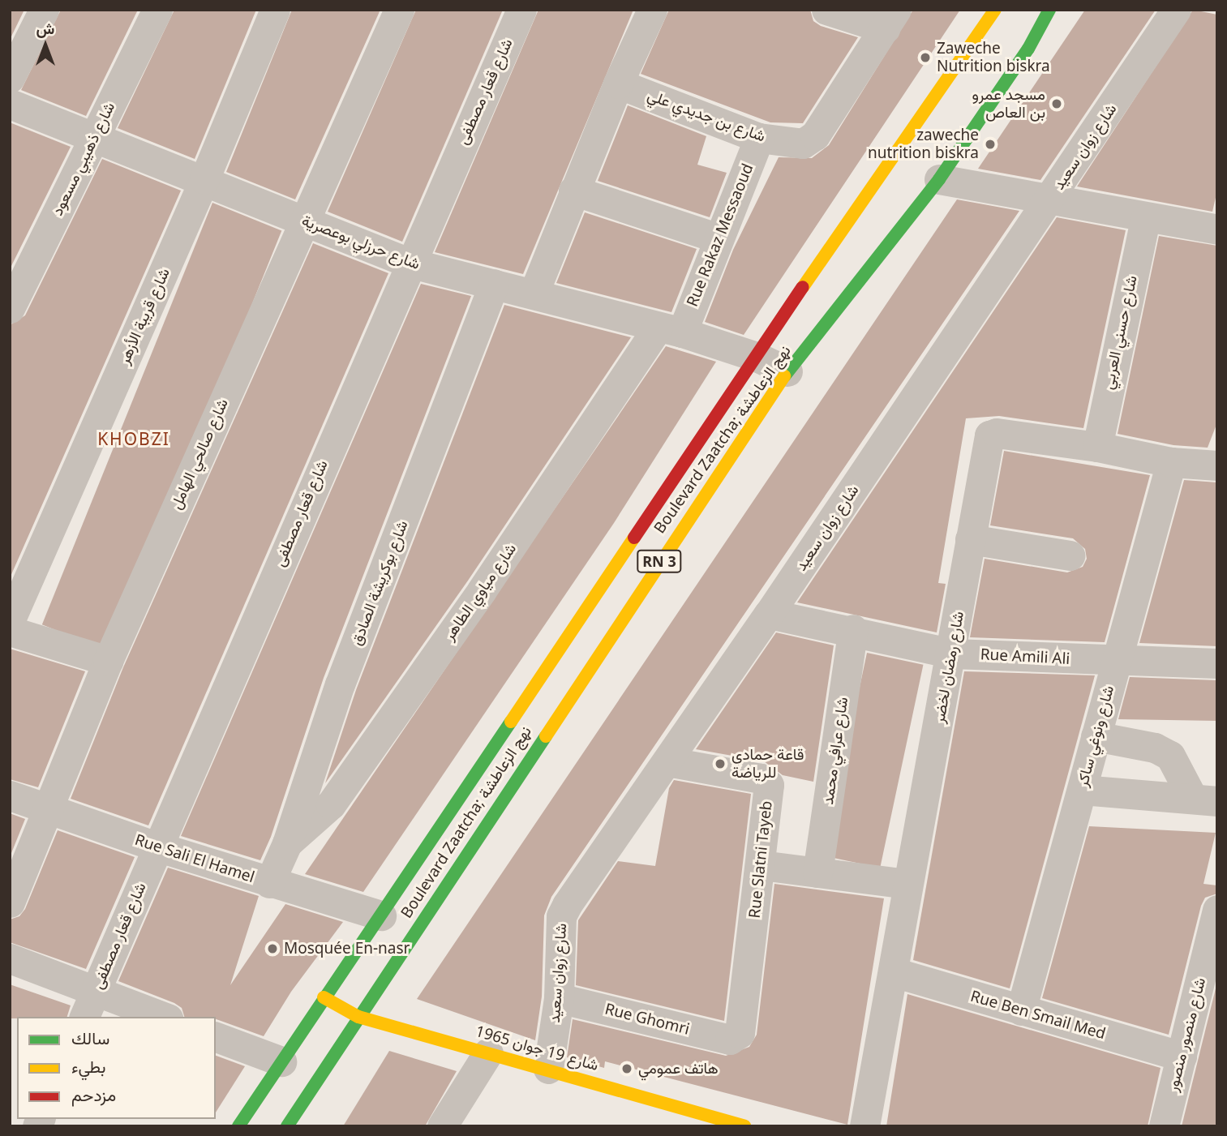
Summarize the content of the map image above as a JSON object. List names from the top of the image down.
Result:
{
  "streets": {
    "main road": ["Boulevard Zaatcha; نهج الزعاطشة", "RN 3", "شارع 19 جوان 1965"],
    "street": [
      "شارع قعار مصطفى",
      "شارع بن جديدي علي",
      "شارع زوان سعيد",
      "شارع ذهيبي مسعود",
      "Rue Rakaz Messaoud",
      "شارع حرزلي بوعصرية",
      "شارع قريبة الأزهر",
      "شارع حسني العربي",
      "شارع صالحي الهامل",
      "شارع بوكريشة الصادق",
      "شارع مياوي الطاهر",
      "Rue Amili Ali",
      "شارع رمضان لخضر",
      "شارع ونوغي ساكر",
      "شارع عرافي محمد",
      "Rue Sali El Hamel",
      "Rue Slatni Tayeb",
      "Rue Ben Smail Med",
      "Rue Ghomri",
      "شارع منصور منصور"
    ]
  },
  "crossings": [
    ["شارع قعار مصطفى", "شارع حرزلي بوعصرية"],
    ["شارع قعار مصطفى", "Rue Sali El Hamel"],
    ["شارع بن جديدي علي", "Rue Rakaz Messaoud"],
    ["شارع زوان سعيد", "Rue Amili Ali"],
    ["شارع زوان سعيد", "Rue Slatni Tayeb"],
    ["شارع زوان سعيد", "Rue Ghomri"],
    ["شارع زوان سعيد", "شارع 19 جوان 1965"],
    ["شارع ذهيبي مسعود", "شارع حرزلي بوعصرية"],
    ["Rue Rakaz Messaoud", "شارع حرزلي بوعصرية"],
    ["Rue Rakaz Messaoud", "شارع مياوي الطاهر"],
    ["شارع حرزلي بوعصرية", "شارع قريبة الأزهر"],
    ["شارع حرزلي بوعصرية", "Boulevard Zaatcha; نهج الزعاطشة"],
    ["شارع حرزلي بوعصرية", "شارع صالحي الهامل"],
    ["شارع حرزلي بوعصرية", "شارع بوكريشة الصادق"],
    ["شارع حرزلي بوعصرية", "شارع مياوي الطاهر"],
    ["شارع حسني العربي", "شارع رمضان لخضر"],
    ["Boulevard Zaatcha; نهج الزعاطشة", "Rue Sali El Hamel"],
    ["Boulevard Zaatcha; نهج الزعاطشة", "شارع 19 جوان 1965"],
    ["شارع صالحي الهامل", "Rue Sali El Hamel"],
    ["شارع بوكريشة الصادق", "شارع مياوي الطاهر"],
    ["شارع بوكريشة الصادق", "Rue Sali El Hamel"],
    ["Rue Amili Ali", "شارع رمضان لخضر"],
    ["Rue Amili Ali", "شارع ونوغي ساكر"],
    ["Rue Amili Ali", "شارع عرافي محمد"],
    ["شارع رمضان لخضر", "شارع ونوغي ساكر"],
    ["شارع رمضان لخضر", "Rue Ben Smail Med"],
    ["شارع ونوغي ساكر", "Rue Ben Smail Med"],
    ["Rue Slatni Tayeb", "Rue Ghomri"],
    ["Rue Ben Smail Med", "شارع منصور منصور"]
  ],
  "districts": ["KHOBZI"],
  "places": [
    "Zaweche Nutrition biskra",
    "مسجد عمرو بن العاص",
    "zaweche nutrition biskra",
    "قاعة حمادي للرياضة",
    "Mosquée En-nasr",
    "هاتف عمومي"
  ],
  "legend": ["سالك", "بطيء", "مزدحم"],
  "north": "top"
}
